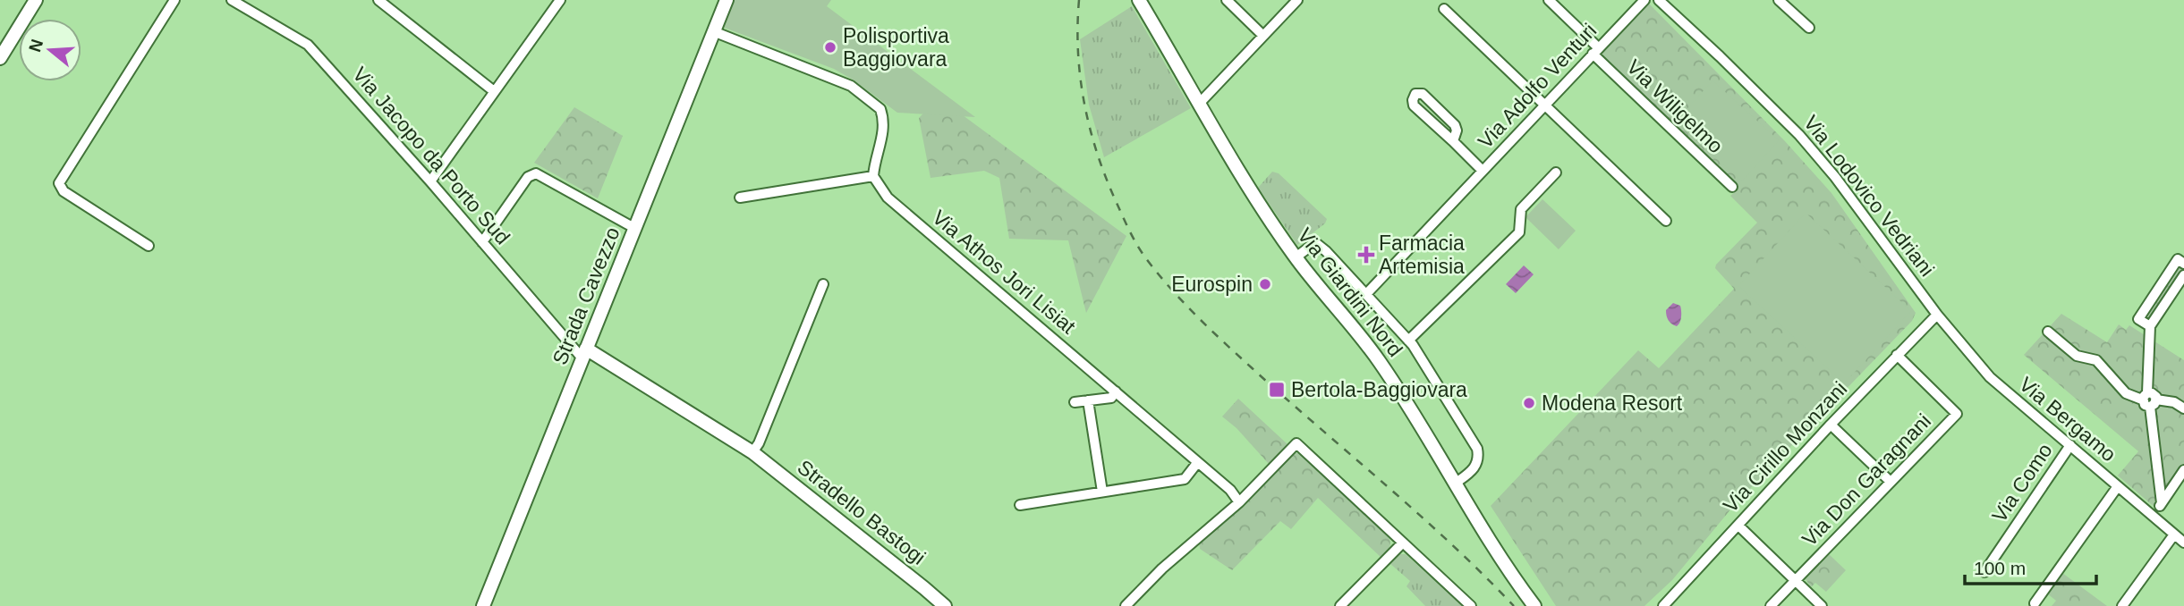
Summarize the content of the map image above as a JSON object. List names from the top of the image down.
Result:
{
  "streets": {
    "street": [
      "Via Adolfo Venturi",
      "Via Wiligelmo",
      "Via Jacopo da Porto Sud",
      "Via Lodovico Vedriani",
      "Via Athos Jori Lisiat",
      "Via Giardini Nord",
      "Strada Cavezzo",
      "Via Bergamo",
      "Via Cirillo Monzani",
      "Via Don Garagnani",
      "Via Como",
      "Stradello Bastogi"
    ]
  },
  "crossings": [
    ["Via Adolfo Venturi", "Via Wiligelmo"],
    ["Via Jacopo da Porto Sud", "Strada Cavezzo"],
    ["Via Jacopo da Porto Sud", "Stradello Bastogi"],
    ["Via Lodovico Vedriani", "Via Bergamo"],
    ["Via Lodovico Vedriani", "Via Cirillo Monzani"],
    ["Strada Cavezzo", "Stradello Bastogi"],
    ["Via Bergamo", "Via Cirillo Monzani"],
    ["Via Bergamo", "Via Como"],
    ["Via Cirillo Monzani", "Via Don Garagnani"]
  ],
  "places": {
    "other": ["Polisportiva Baggiovara", "Eurospin", "Modena Resort"],
    "health": ["Farmacia Artemisia"],
    "transit": ["Bertola-Baggiovara"]
  },
  "scale_bar": "100 m",
  "north": "left"
}
